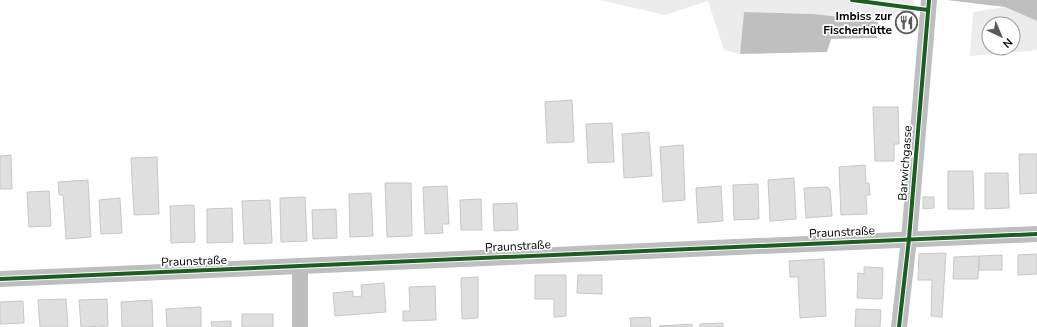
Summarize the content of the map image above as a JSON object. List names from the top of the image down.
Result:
{
  "streets": {
    "street": ["Barwichgasse", "Praunstraße"]
  },
  "crossings": [
    ["Barwichgasse", "Praunstraße"]
  ],
  "places": {
    "restaurant": ["Imbiss zur Fischerhütte"]
  },
  "north": "bottom right"
}
